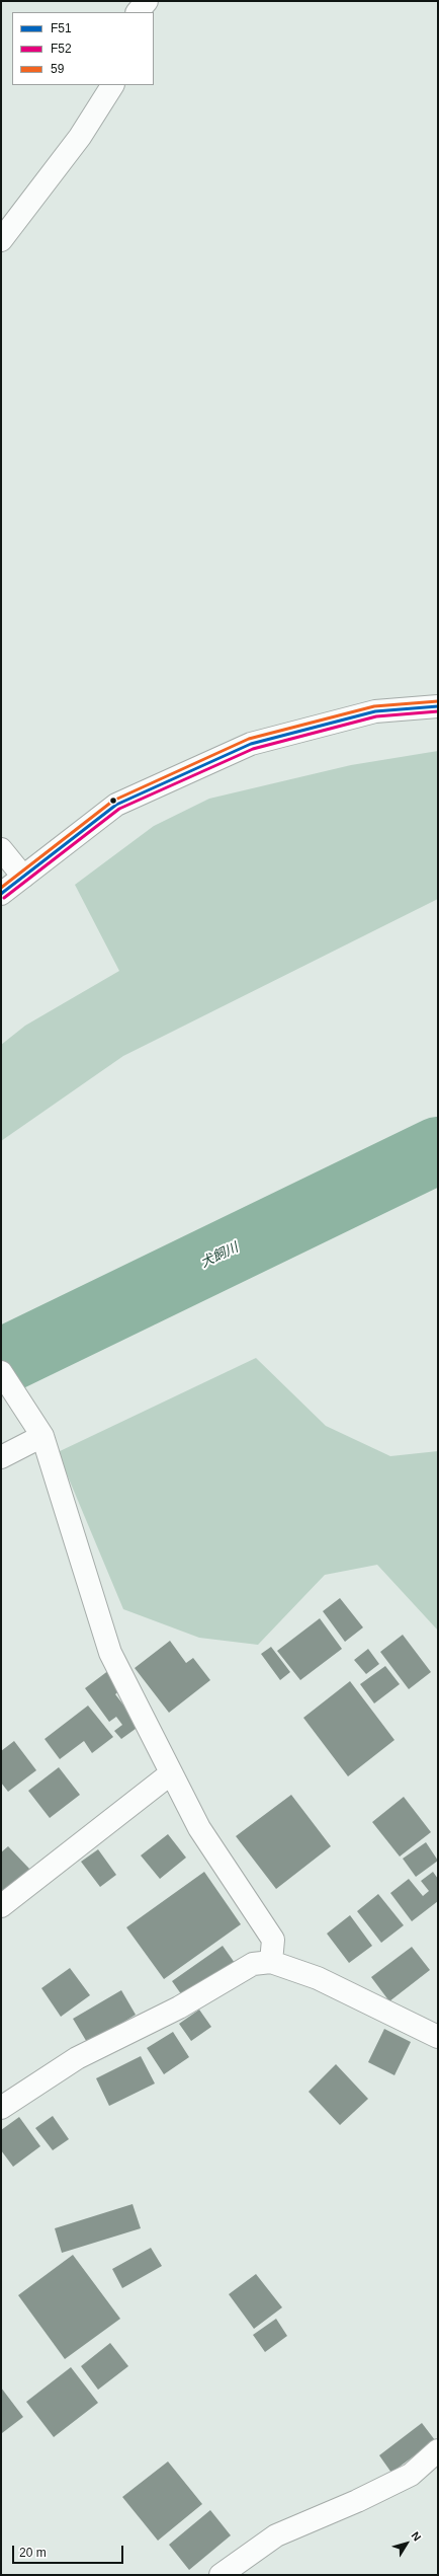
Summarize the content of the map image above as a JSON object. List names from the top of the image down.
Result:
{
  "water": ["犬飼川"],
  "lines": ["transit line 59", "transit line F51", "transit line F52"],
  "legend": ["F51", "F52", "59"],
  "scale_bar": "20 m",
  "north": "top right"
}
